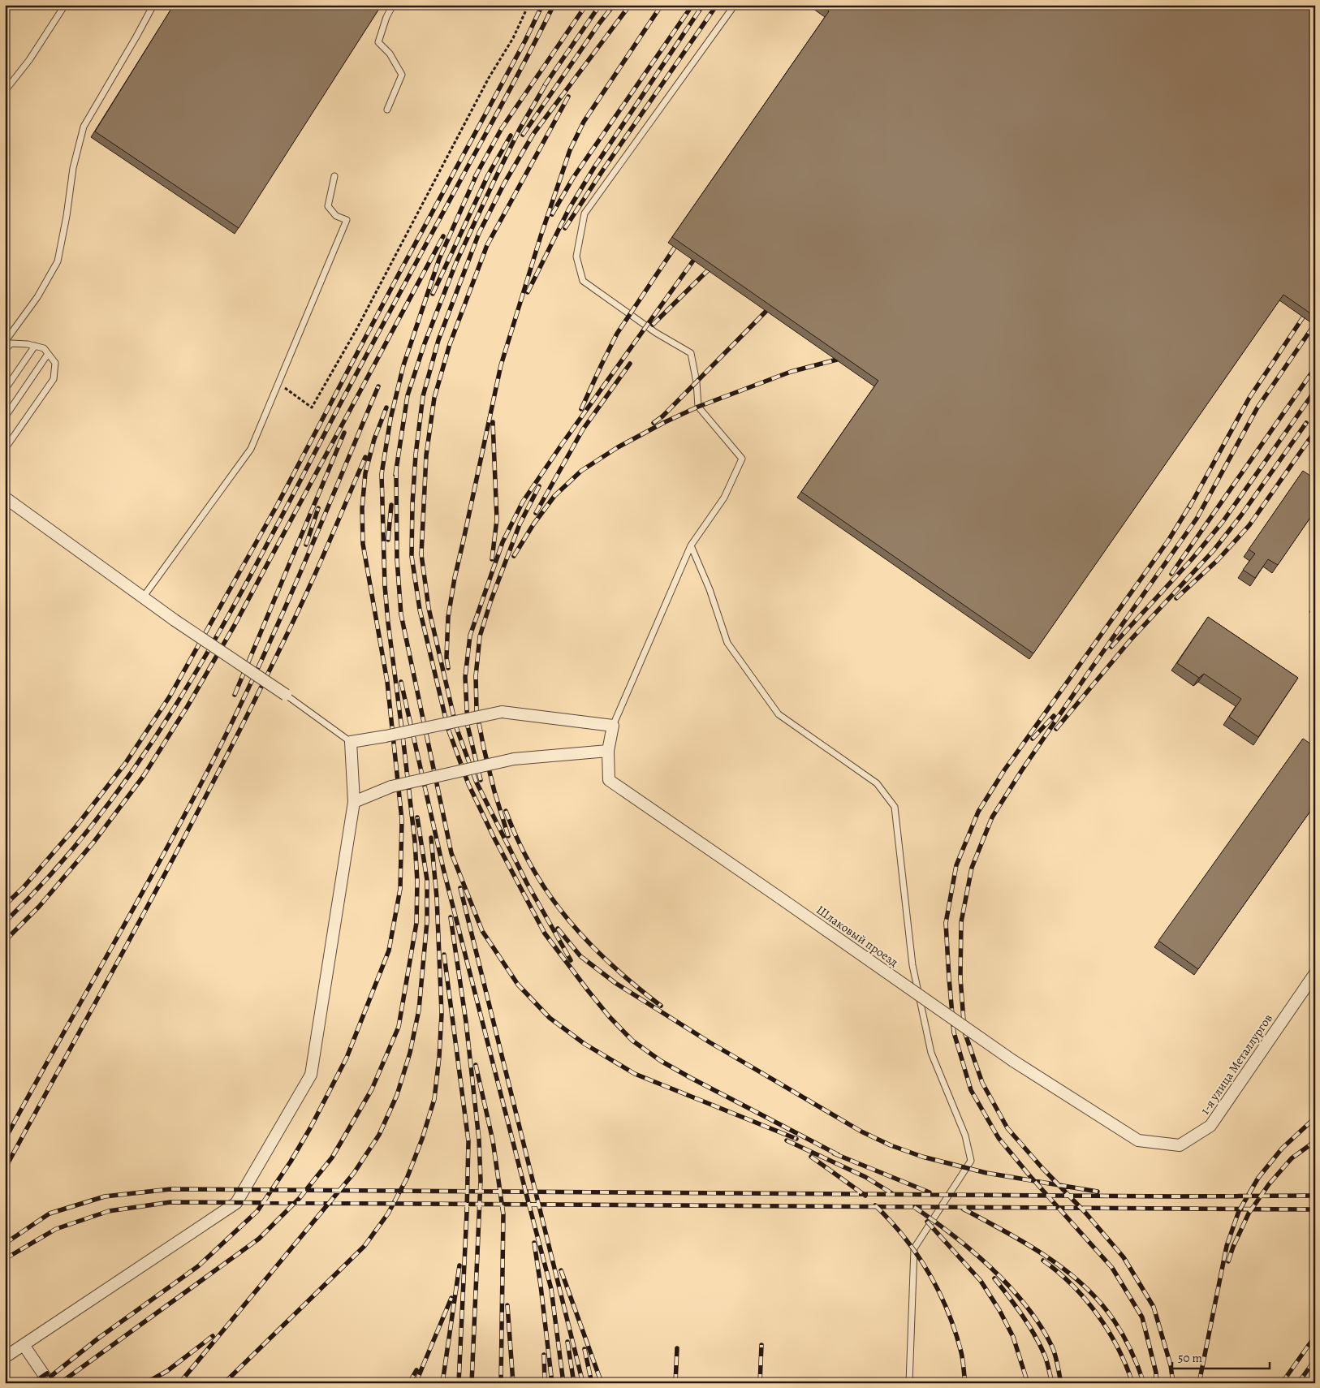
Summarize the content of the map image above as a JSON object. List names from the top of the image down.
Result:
{
  "streets": {
    "street": ["Шлаковый проезд", "1-я улица Металлургов"]
  },
  "crossings": [
    ["Шлаковый проезд", "1-я улица Металлургов"]
  ],
  "scale_bar": "50 m"
}
